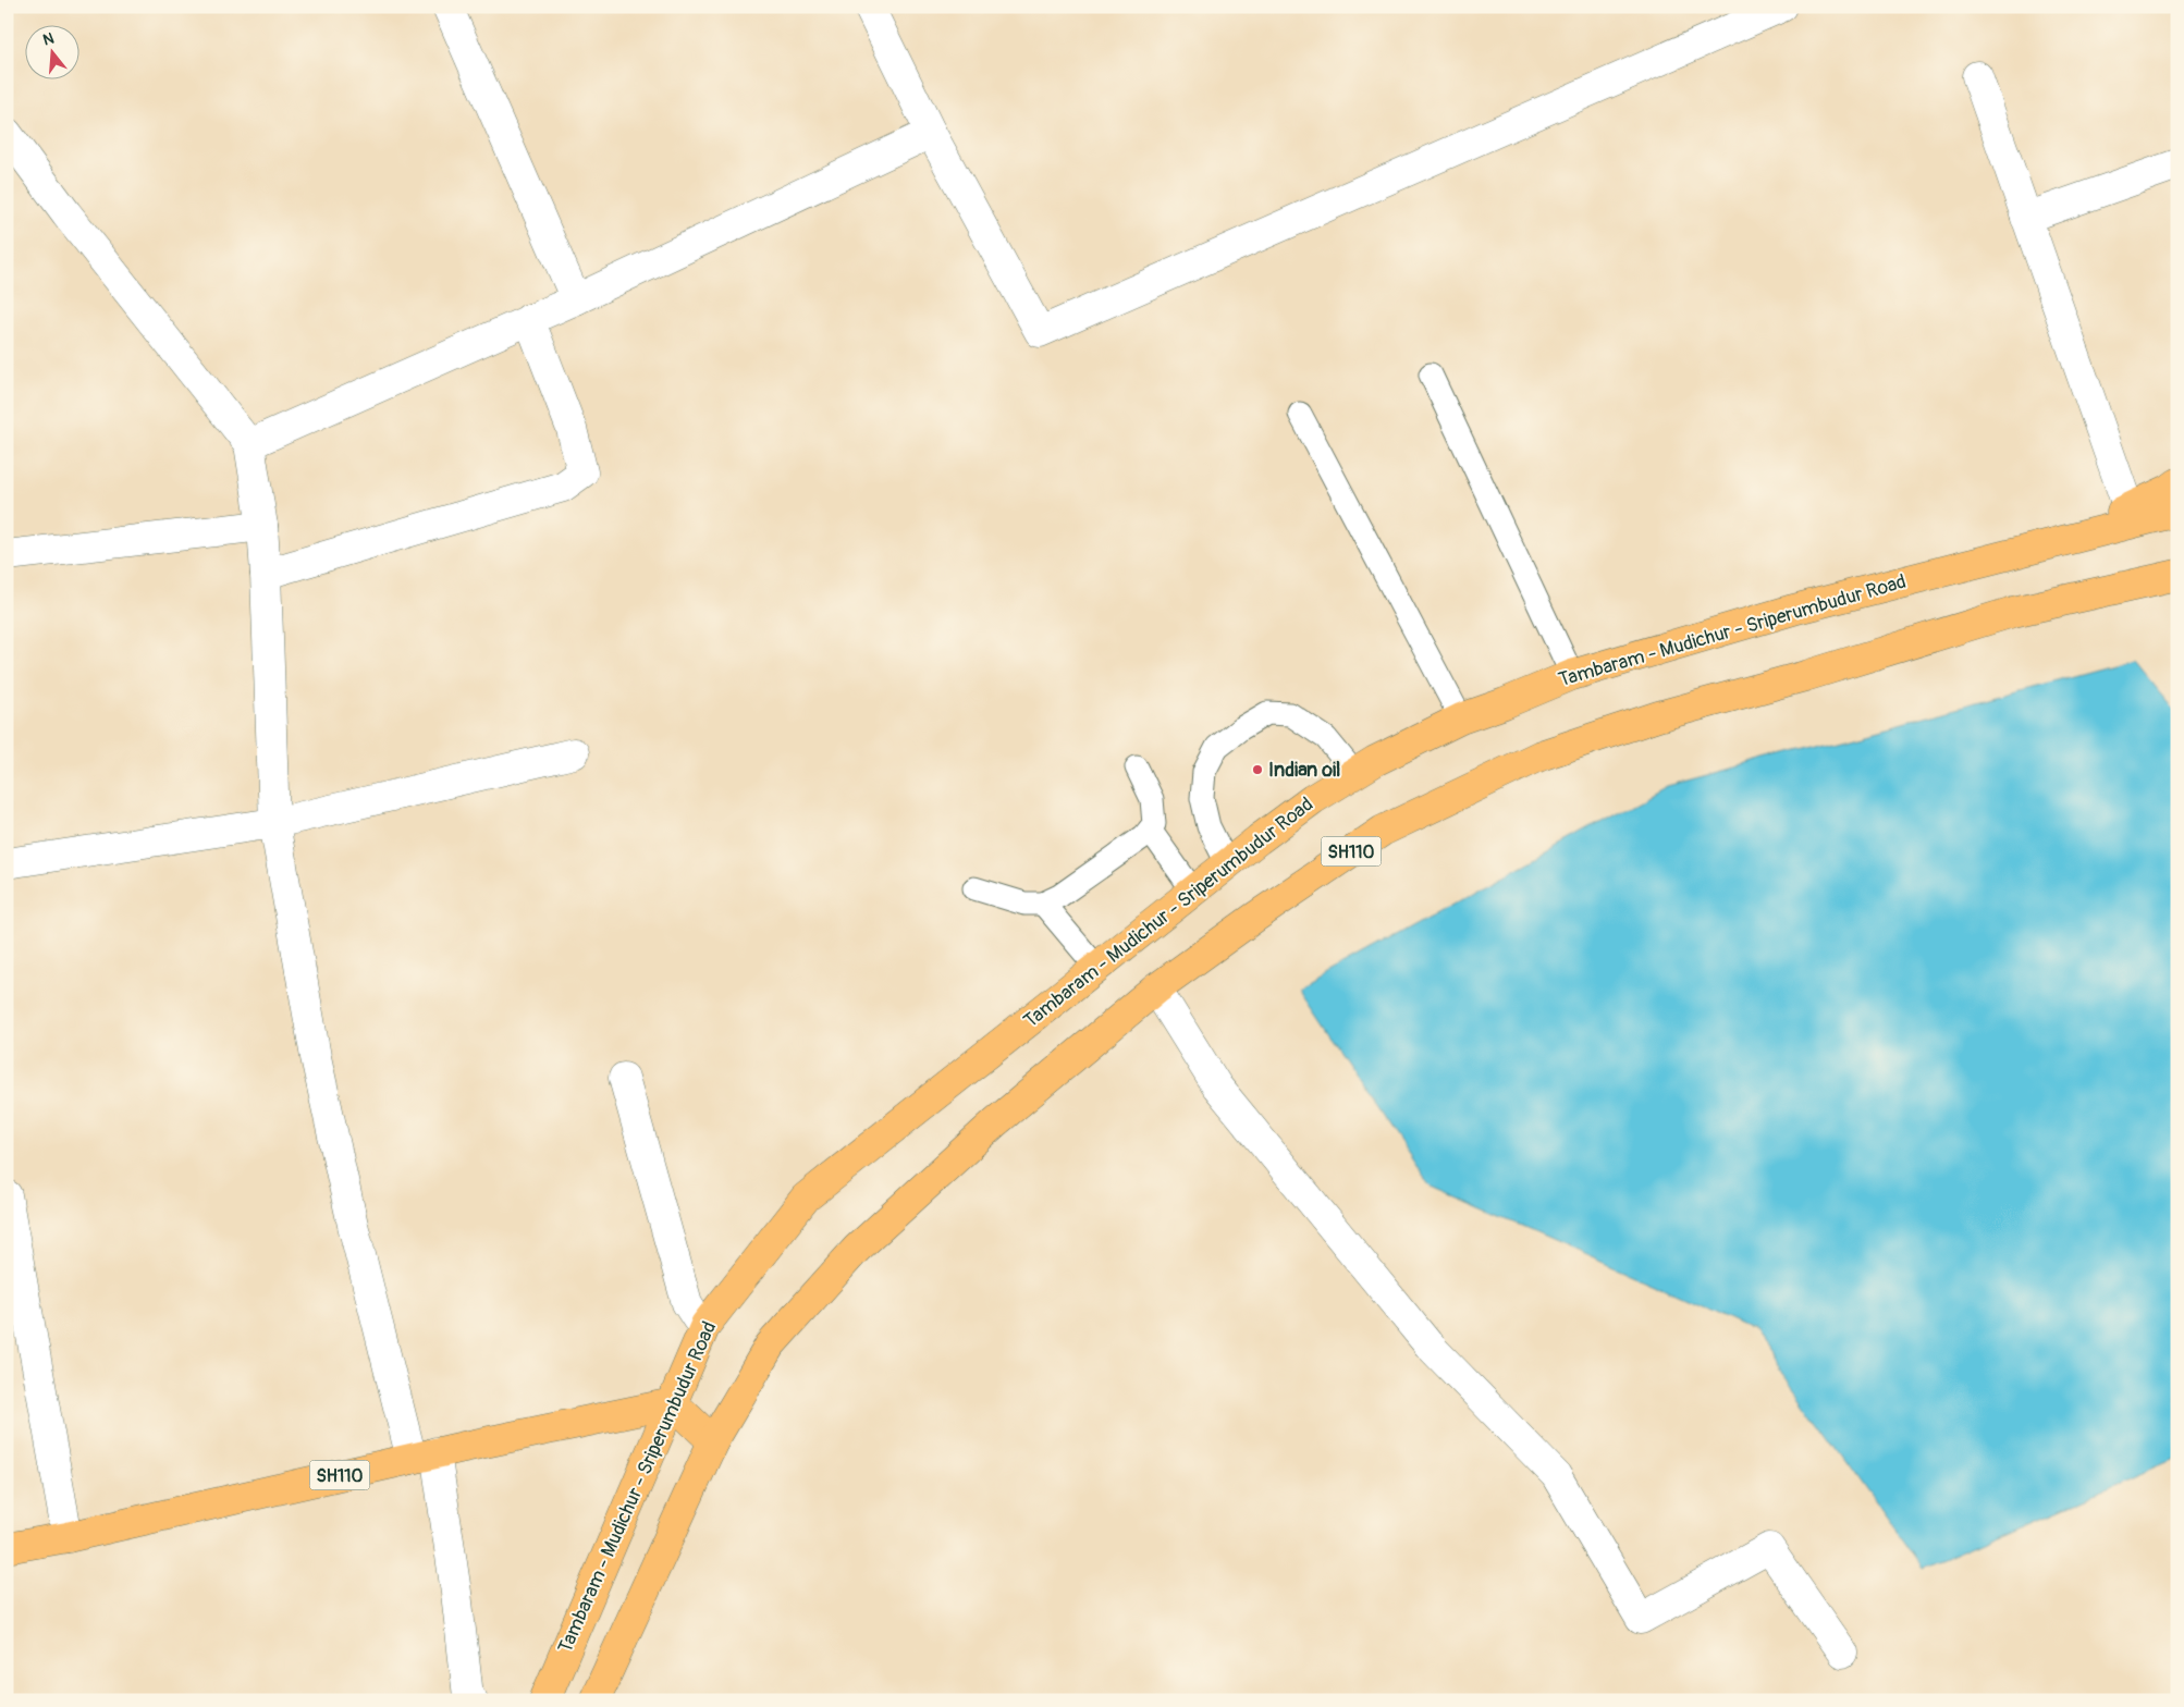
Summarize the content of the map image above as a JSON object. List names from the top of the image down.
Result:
{
  "streets": {
    "main road": ["Tambaram - Mudichur - Sriperumbudur Road", "SH110"]
  },
  "crossings": [
    ["Tambaram - Mudichur - Sriperumbudur Road", "SH110"]
  ],
  "places": ["Indian oil"],
  "north": "top"
}
